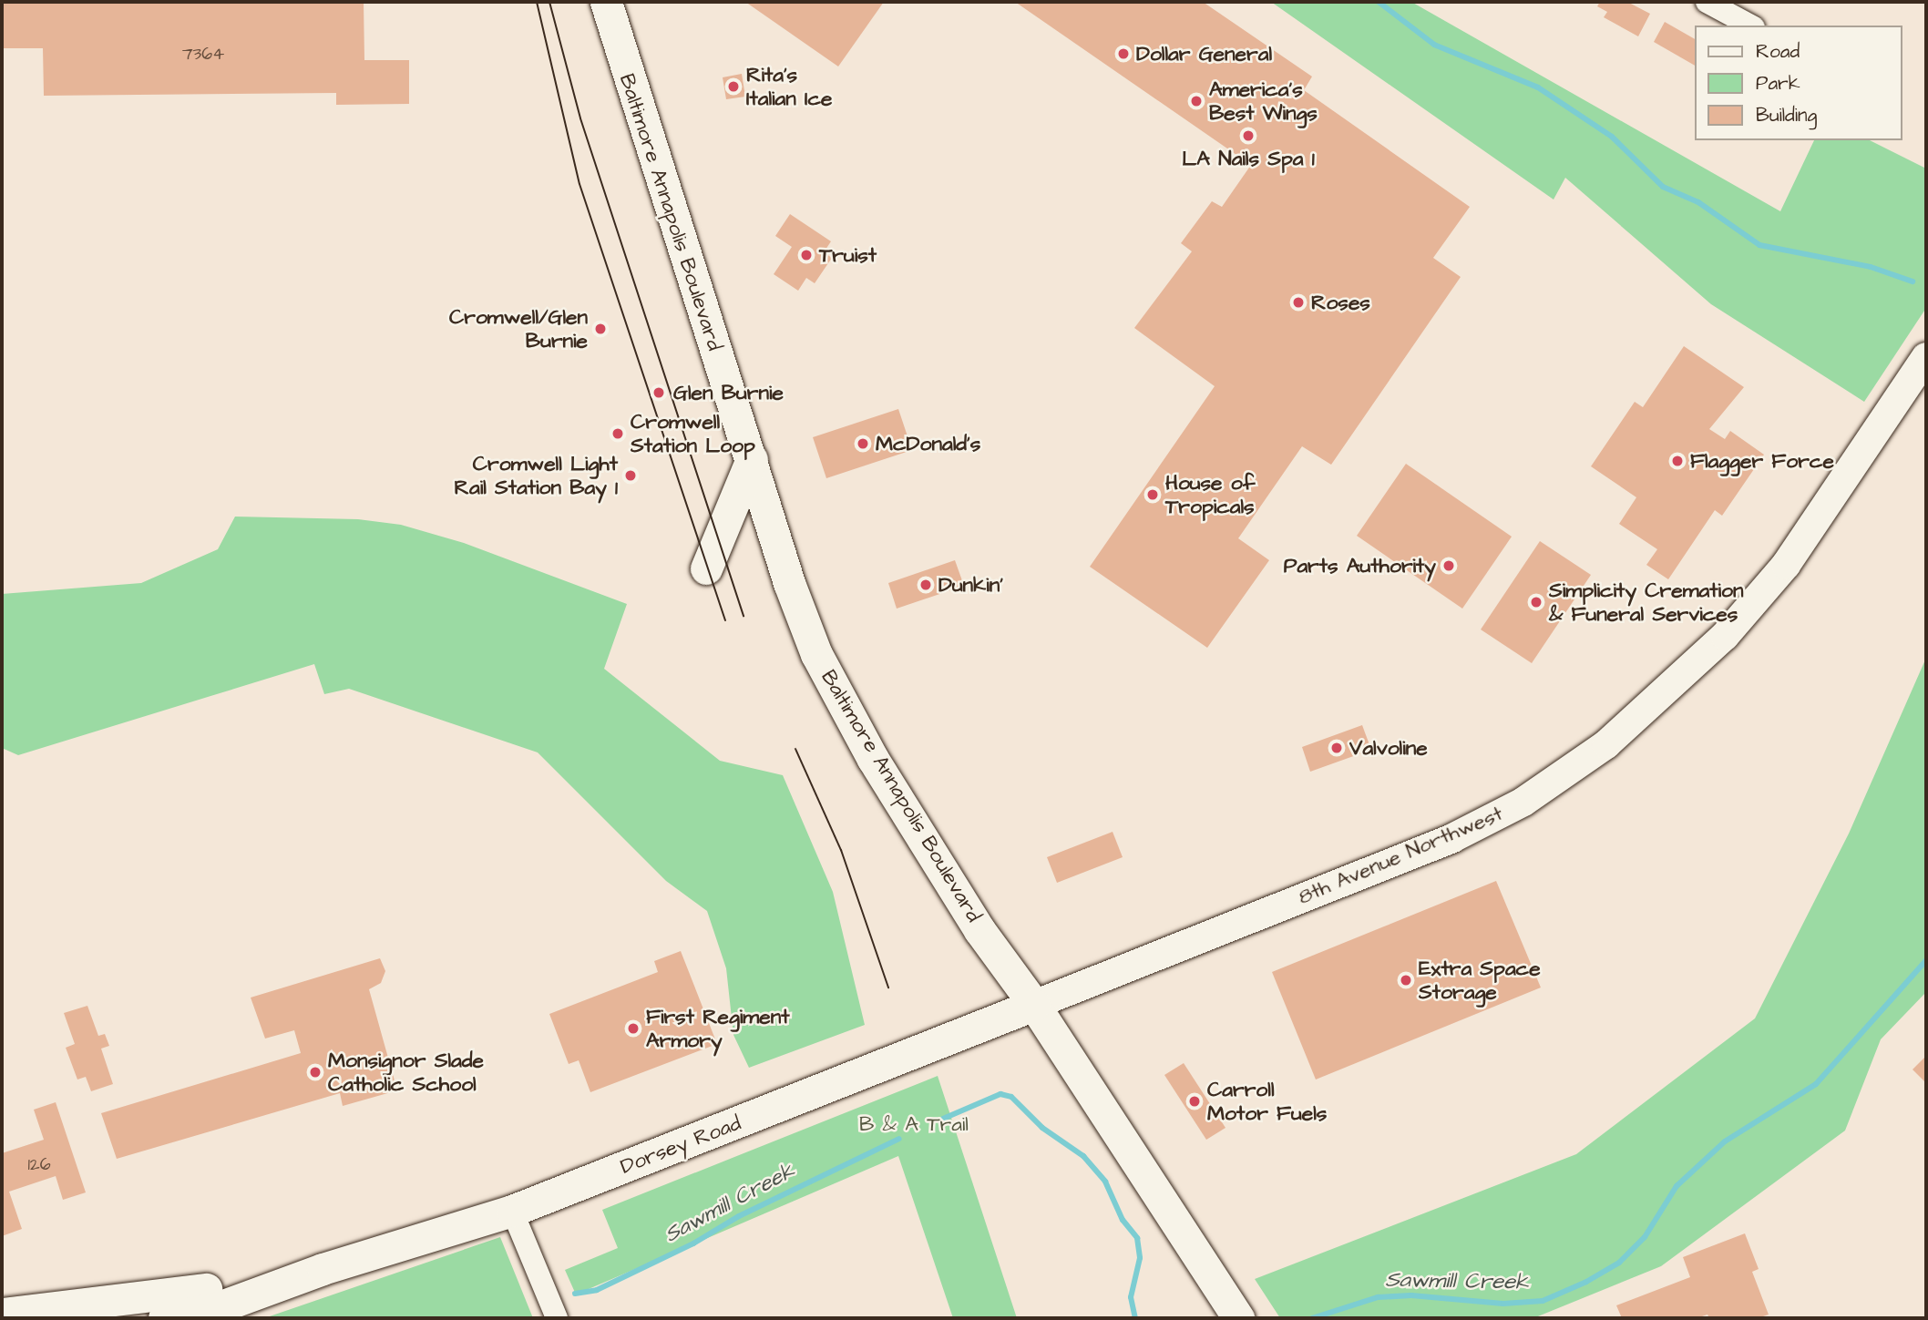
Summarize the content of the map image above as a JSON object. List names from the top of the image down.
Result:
{
  "streets": {
    "main road": ["Baltimore Annapolis Boulevard", "Dorsey Road"],
    "street": ["8th Avenue Northwest"]
  },
  "crossings": [
    ["Baltimore Annapolis Boulevard", "8th Avenue Northwest"],
    ["Baltimore Annapolis Boulevard", "Dorsey Road"],
    ["8th Avenue Northwest", "Dorsey Road"]
  ],
  "water": ["Sawmill Creek"],
  "parks": ["B & A Trail"],
  "places": [
    "Dollar General",
    "Rita's Italian Ice",
    "America's Best Wings",
    "LA Nails Spa 1",
    "Truist",
    "Roses",
    "Cromwell/Glen Burnie",
    "Glen Burnie",
    "Cromwell Station Loop",
    "McDonald's",
    "Flagger Force",
    "Cromwell Light Rail Station Bay 1",
    "House of Tropicals",
    "Parts Authority",
    "Dunkin'",
    "Simplicity Cremation & Funeral Services",
    "Valvoline",
    "Extra Space Storage",
    "First Regiment Armory",
    "Monsignor Slade Catholic School",
    "Carroll Motor Fuels"
  ],
  "house_numbers": ["7364", "126"],
  "legend": ["Road", "Park", "Building"]
}
